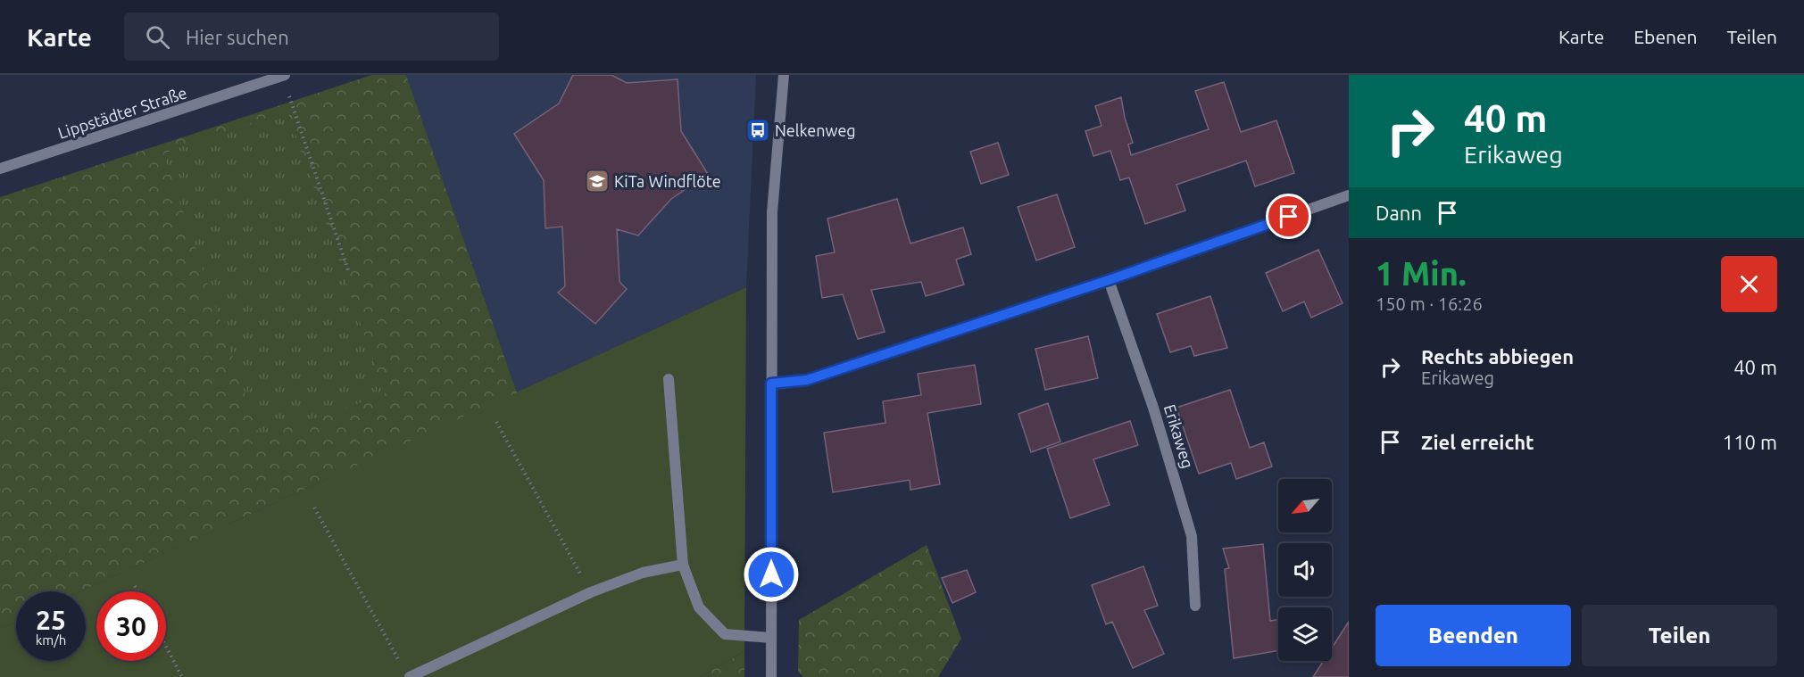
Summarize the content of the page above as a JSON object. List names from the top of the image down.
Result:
{
  "streets": {
    "street": ["Lippstädter Straße", "Erikaweg"]
  },
  "places": {
    "bus stop": ["Nelkenweg"],
    "school or university": ["KiTa Windflöte"]
  },
  "north": "bottom left",
  "page": {
    "header": "Karte",
    "search": "Hier suchen",
    "nav": ["Karte", "Ebenen", "Teilen"],
    "turn": ["40 m", "Erikaweg"],
    "then": "Dann",
    "heading": ["1 Min.", "150 m · 16:26"],
    "list": [
      {
        "name": "Rechts abbiegen",
        "note": "Erikaweg",
        "value": "40 m"
      },
      {
        "name": "Ziel erreicht",
        "value": "110 m"
      }
    ],
    "speed": "25 km/h",
    "limit": "30",
    "buttons": ["Beenden", "Teilen"]
  }
}
